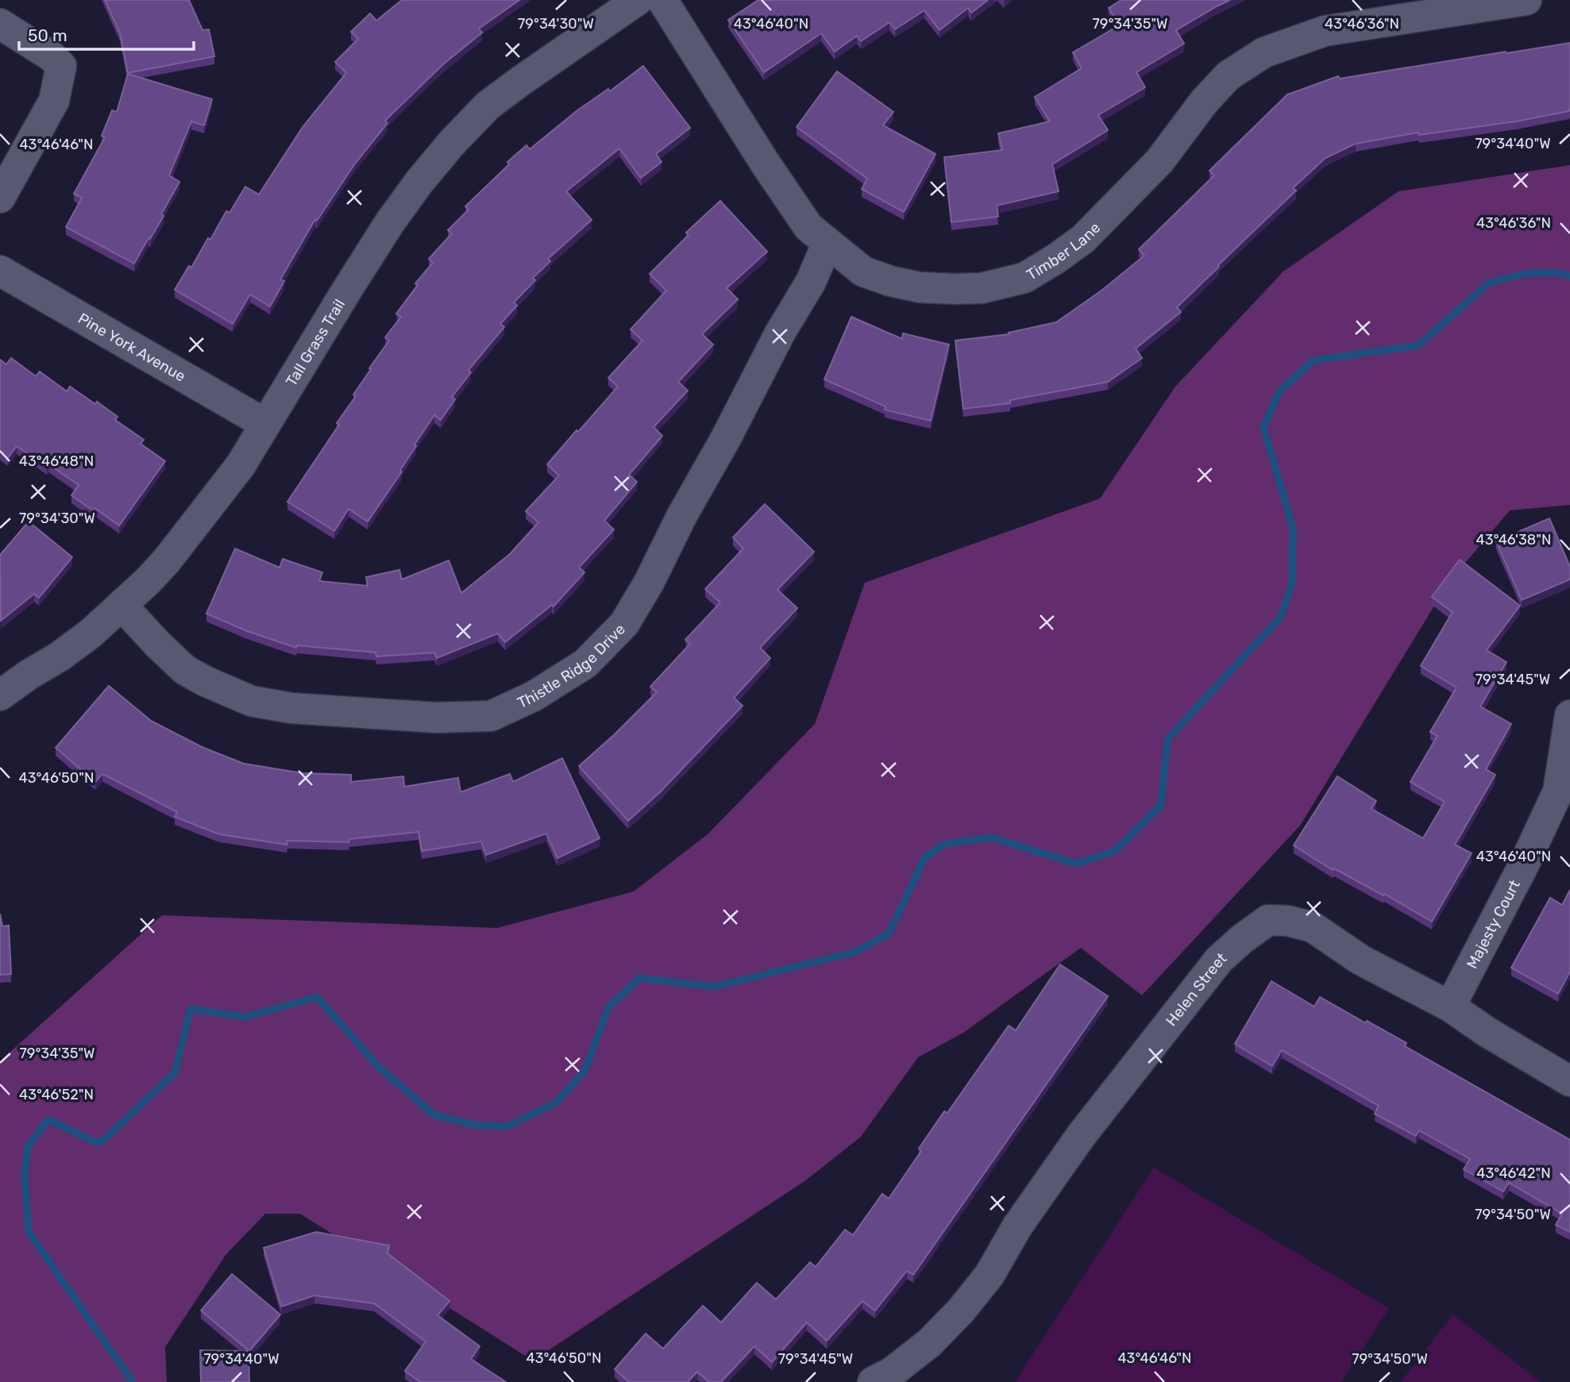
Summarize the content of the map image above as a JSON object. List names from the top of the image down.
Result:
{
  "streets": {
    "street": [
      "Timber Lane",
      "Tall Grass Trail",
      "Pine York Avenue",
      "Thistle Ridge Drive",
      "Majesty Court",
      "Helen Street"
    ]
  },
  "crossings": [
    ["Timber Lane", "Thistle Ridge Drive"],
    ["Tall Grass Trail", "Pine York Avenue"],
    ["Tall Grass Trail", "Thistle Ridge Drive"],
    ["Majesty Court", "Helen Street"]
  ],
  "scale_bar": "50 m",
  "coordinates": [
    "79°34'30\"W",
    "79°34'35\"W",
    "43°46'40\"N",
    "43°46'36\"N",
    "79°34'40\"W",
    "43°46'46\"N",
    "43°46'48\"N",
    "43°46'38\"N",
    "79°34'45\"W",
    "43°46'50\"N",
    "43°46'52\"N",
    "43°46'42\"N",
    "79°34'50\"W"
  ]
}
